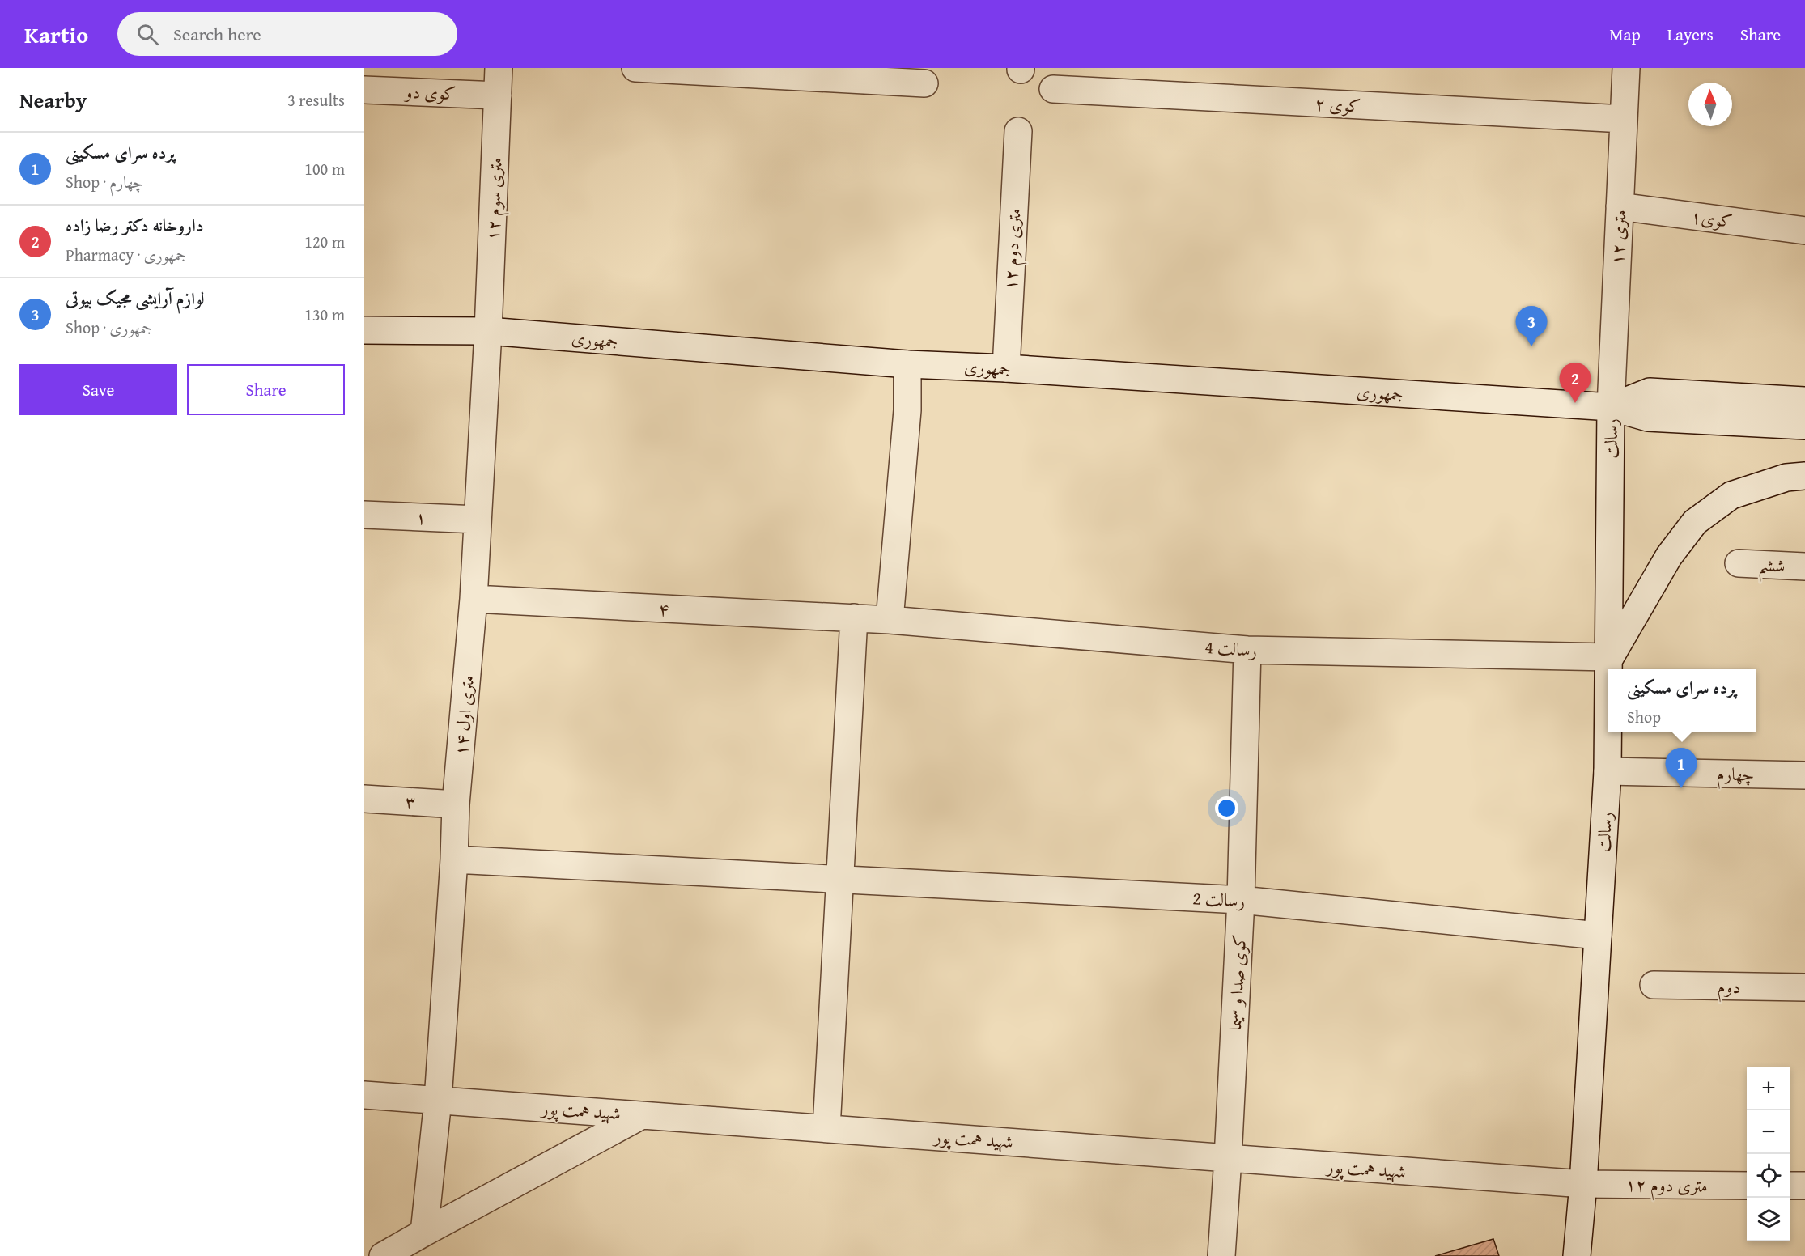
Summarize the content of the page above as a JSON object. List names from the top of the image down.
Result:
{
  "streets": {
    "street": [
      "کوی دو",
      "کوی ۲",
      "۱۲ متری سوم",
      "کوی۱",
      "۱۲ متری",
      "۱۲ متری دوم",
      "جمهوری",
      "رسالت",
      "۱",
      "ششم",
      "۴",
      "رسالت 4",
      "۱۴ متری اول",
      "چهارم",
      "۳",
      "رسالت 2",
      "کوی صدا و سیما",
      "دوم",
      "شهید همت پور"
    ]
  },
  "crossings": [
    ["کوی دو", "۱۲ متری سوم"],
    ["کوی ۲", "۱۲ متری"],
    ["۱۲ متری سوم", "جمهوری"],
    ["۱۲ متری سوم", "۱۴ متری اول"],
    ["کوی۱", "۱۲ متری"],
    ["۱۲ متری", "جمهوری"],
    ["۱۲ متری", "رسالت"],
    ["۱۲ متری دوم", "جمهوری"],
    ["۱۲ متری دوم", "رسالت"],
    ["۱۲ متری دوم", "شهید همت پور"],
    ["جمهوری", "رسالت"],
    ["جمهوری", "۱۴ متری اول"],
    ["رسالت", "رسالت 4"],
    ["رسالت", "چهارم"],
    ["رسالت", "رسالت 2"],
    ["رسالت", "شهید همت پور"],
    ["۱", "۱۴ متری اول"],
    ["۴", "رسالت 4"],
    ["۴", "۱۴ متری اول"],
    ["رسالت 4", "کوی صدا و سیما"],
    ["۱۴ متری اول", "۳"],
    ["۱۴ متری اول", "رسالت 2"],
    ["۱۴ متری اول", "شهید همت پور"],
    ["رسالت 2", "کوی صدا و سیما"],
    ["کوی صدا و سیما", "شهید همت پور"]
  ],
  "north": "top",
  "page": {
    "header": "Kartio",
    "search": "Search here",
    "nav": ["Map", "Layers", "Share"],
    "heading": ["Nearby", "3 results"],
    "list": [
      {
        "mark": "1",
        "name": "پرده سرای مسکینی",
        "note": "Shop · چهارم",
        "value": "100 m"
      },
      {
        "mark": "2",
        "name": "داروخانه دکتر رضا زاده",
        "note": "Pharmacy · جمهوری",
        "value": "120 m"
      },
      {
        "mark": "3",
        "name": "لوازم آرایشی مجیک بیوتی",
        "note": "Shop · جمهوری",
        "value": "130 m"
      }
    ],
    "pins": ["3", "2", "1"],
    "buttons": ["Save", "Share"],
    "popup": ["پرده سرای مسکینی", "Shop"],
    "map_buttons": ["+", "−"]
  }
}
